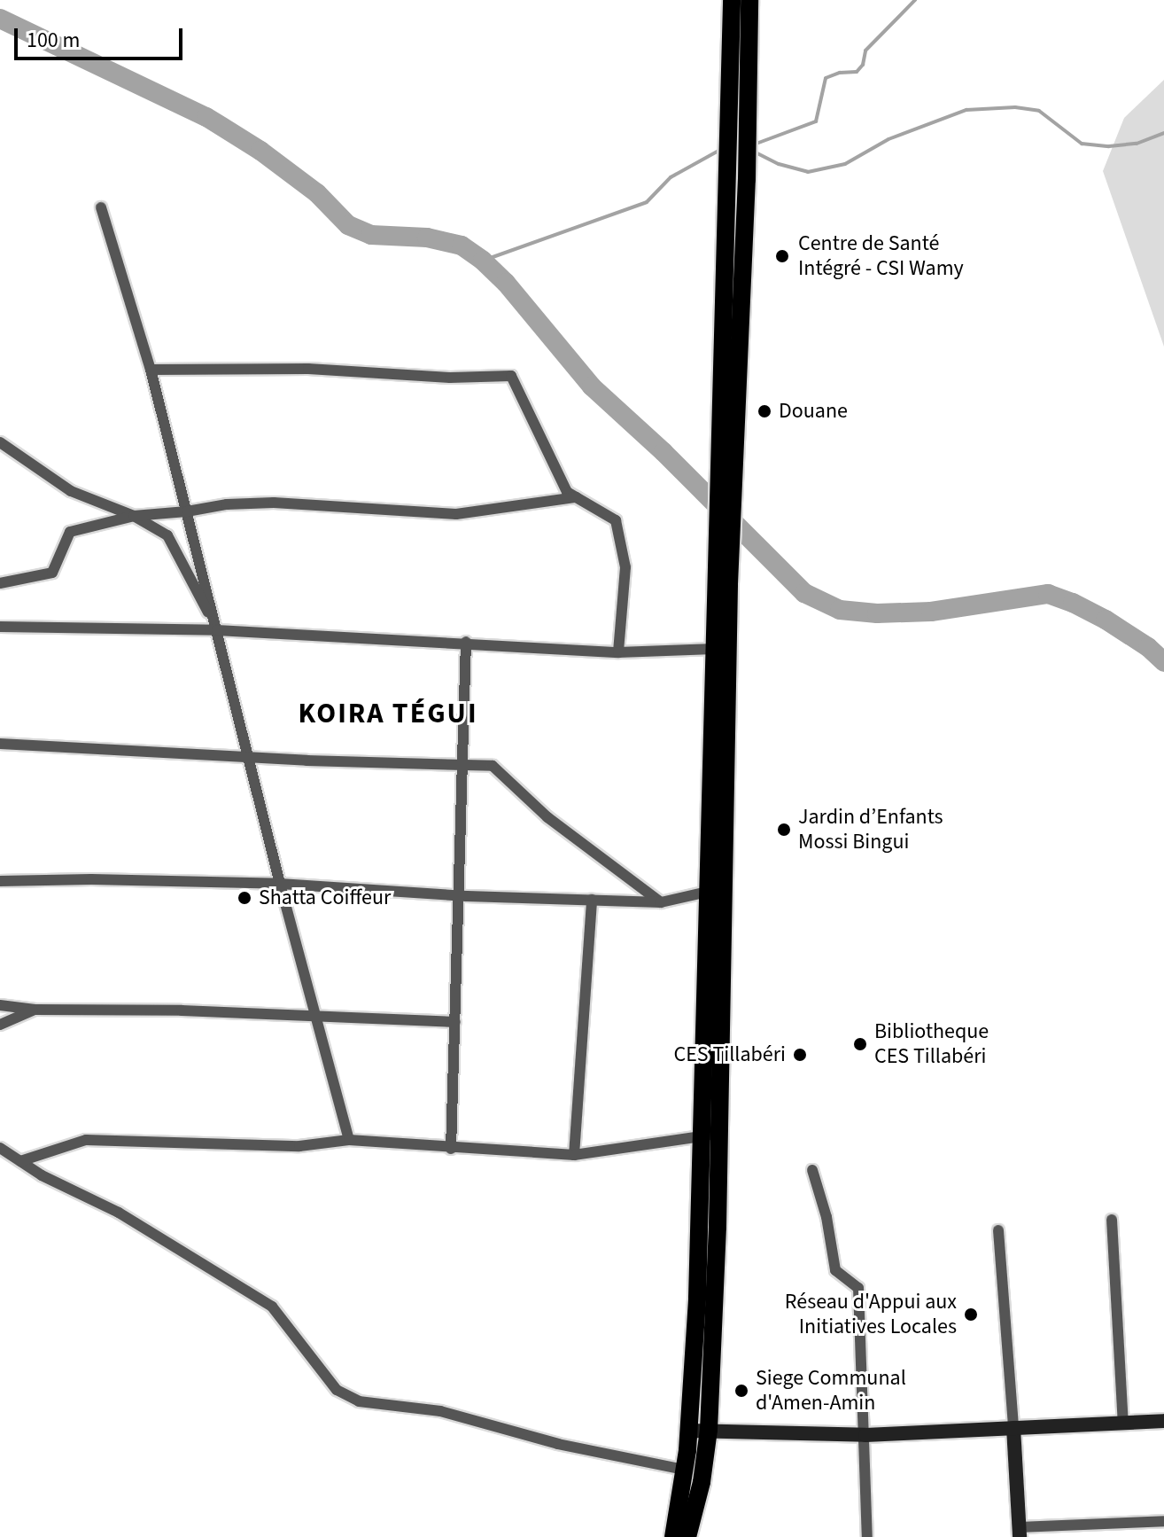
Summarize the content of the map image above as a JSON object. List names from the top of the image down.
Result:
{
  "districts": ["KOIRA TÉGUI"],
  "places": [
    "Centre de Santé Intégré - CSI Wamy",
    "Douane",
    "Jardin d’Enfants Mossi Bingui",
    "Shatta Coiffeur",
    "Bibliotheque CES Tillabéri",
    "CES Tillabéri",
    "Réseau d'Appui aux Initiatives Locales",
    "Siege Communal d'Amen-Amin"
  ],
  "scale_bar": "100 m"
}
